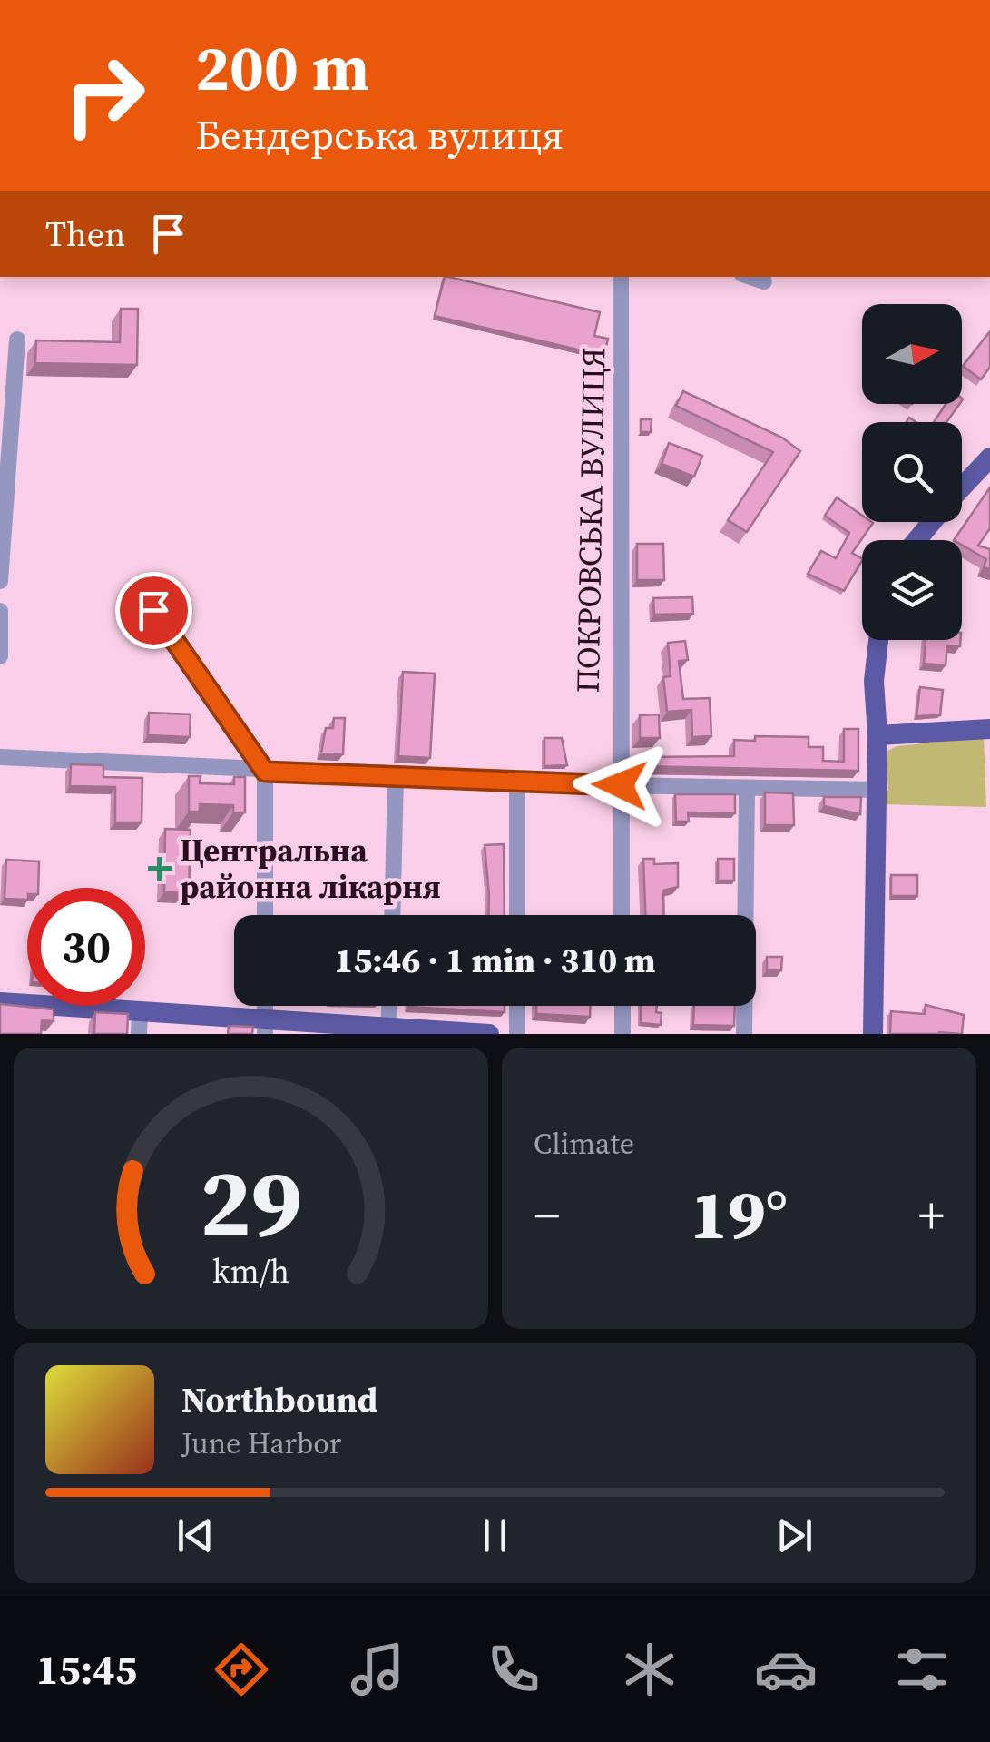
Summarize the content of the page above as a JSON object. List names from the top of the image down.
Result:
{
  "streets": {
    "street": ["ПОКРОВСЬКА ВУЛИЦЯ"]
  },
  "places": {
    "health": ["Центральна районна лікарня"]
  },
  "north": "right",
  "page": {
    "turn": ["200 m", "Бендерська вулиця"],
    "then": "Then",
    "limit": "30",
    "trip": "15:46 · 1 min · 310 m",
    "tile": "Climate",
    "heat": ["−", "19°", "+"],
    "song": ["Northbound", "June Harbor"],
    "tabs": "15:45",
    "gauge": ["29", "km/h"]
  }
}
